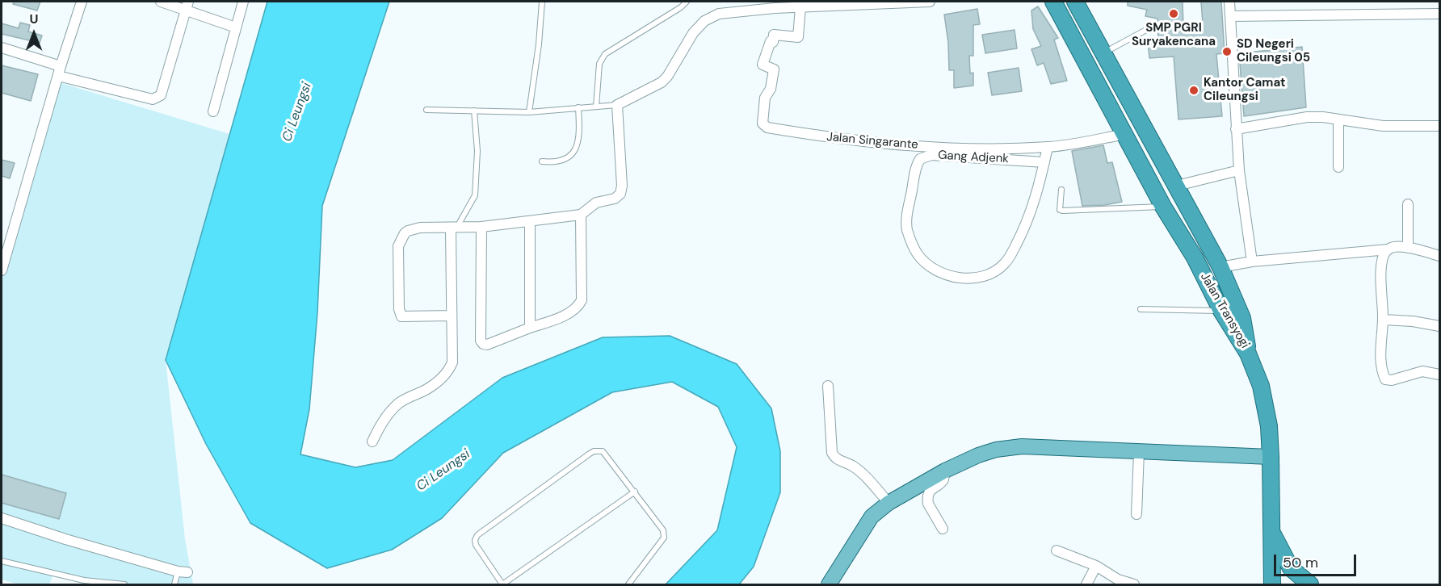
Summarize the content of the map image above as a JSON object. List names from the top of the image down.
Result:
{
  "streets": {
    "highway": ["Jalan Transyogi"],
    "street": ["Jalan Singarante", "Gang Adjenk"]
  },
  "crossings": [
    ["Jalan Singarante", "Gang Adjenk"],
    ["Jalan Singarante", "Jalan Transyogi"]
  ],
  "water": ["Ci Leungsi"],
  "places": ["SMP PGRI Suryakencana", "SD Negeri Cileungsi 05", "Kantor Camat Cileungsi"],
  "scale_bar": "50 m",
  "north": "top"
}
